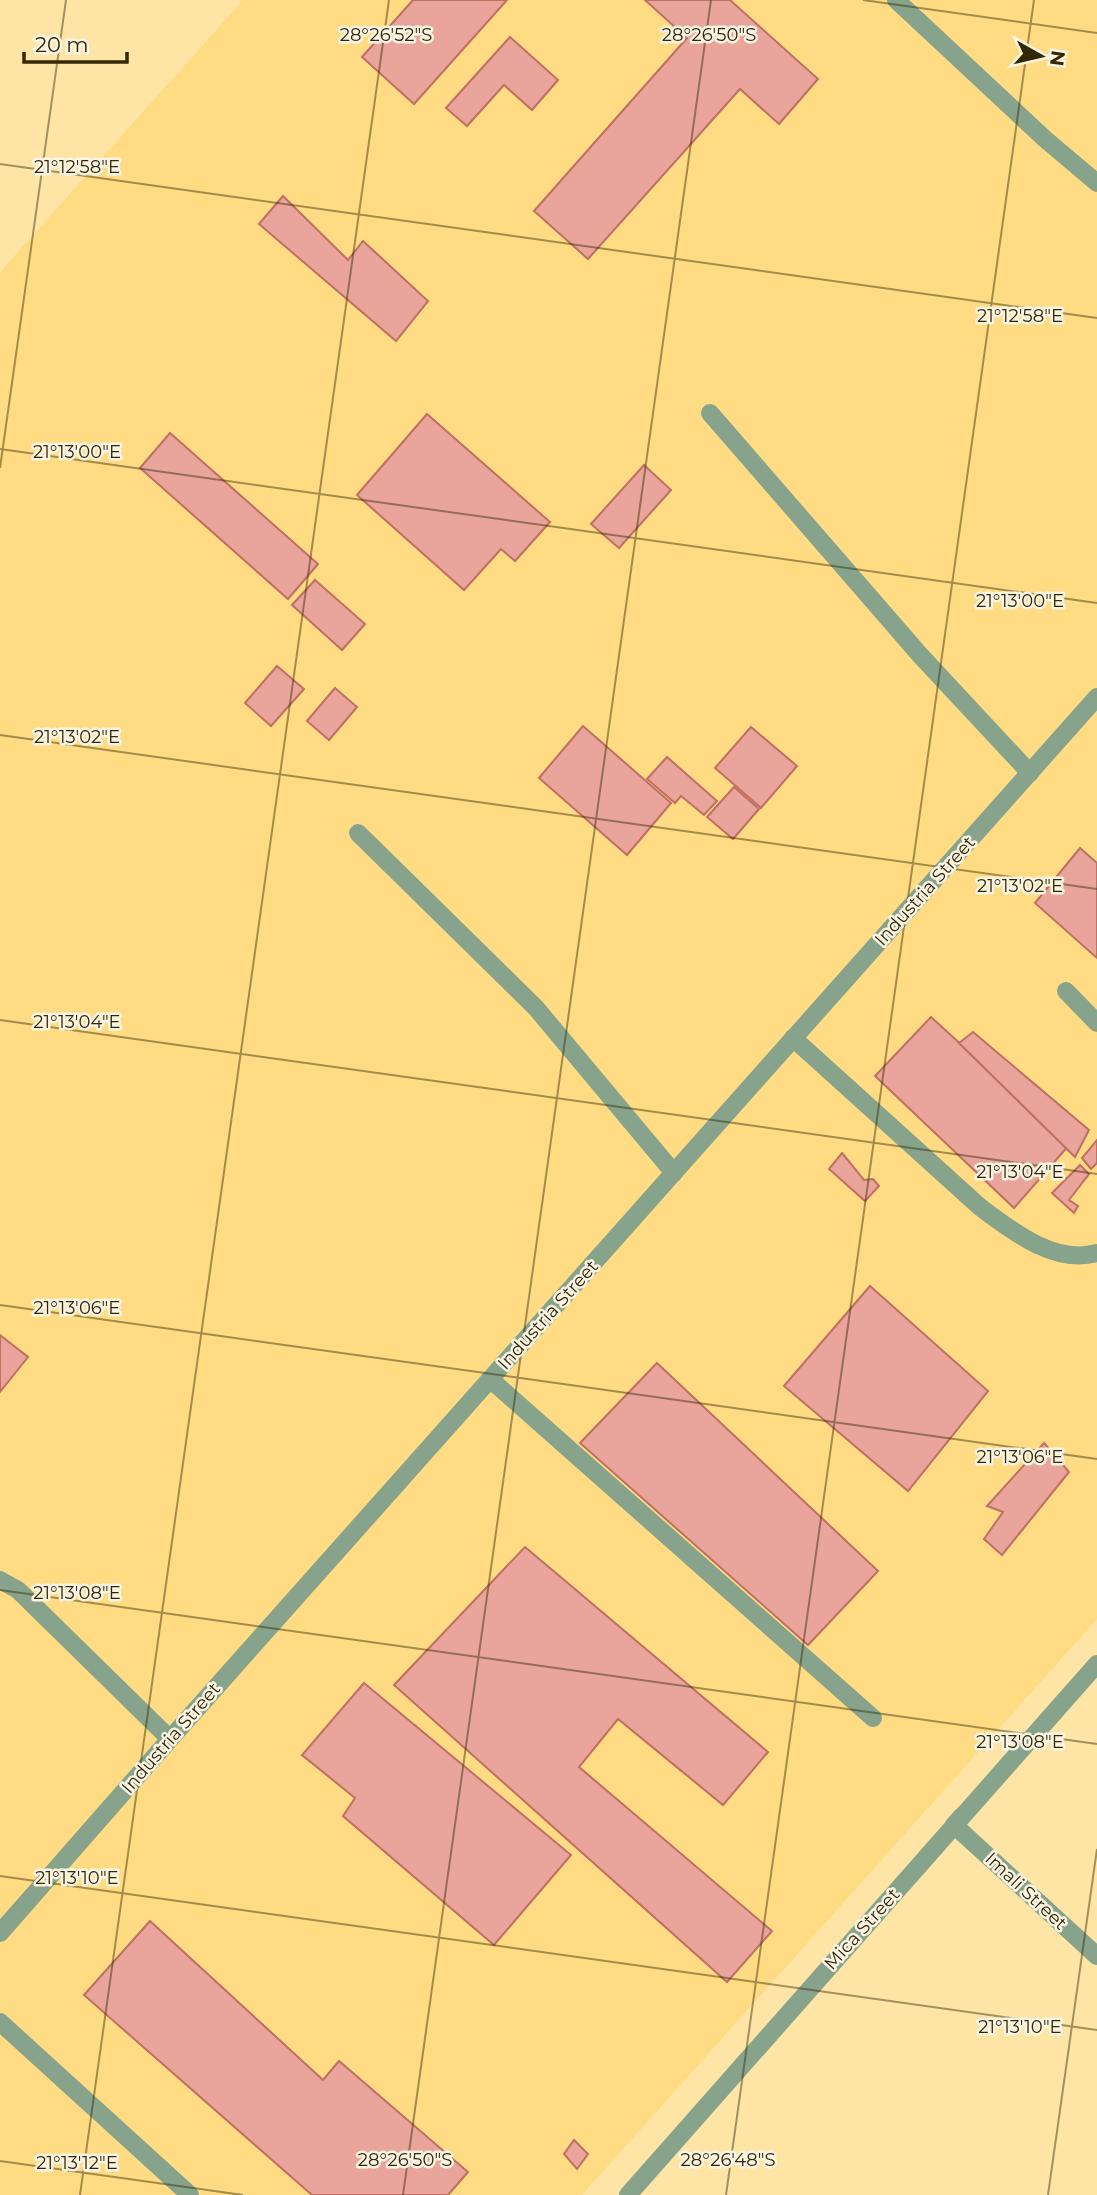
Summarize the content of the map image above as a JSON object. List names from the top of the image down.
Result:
{
  "streets": {
    "street": ["Industria Street", "Imali Street", "Mica Street"]
  },
  "crossings": [
    ["Imali Street", "Mica Street"]
  ],
  "scale_bar": "20 m",
  "north": "right",
  "coordinates": [
    "28°26'52\"S",
    "28°26'50\"S",
    "21°12'58\"E",
    "21°13'00\"E",
    "21°13'02\"E",
    "21°13'04\"E",
    "21°13'06\"E",
    "21°13'08\"E",
    "21°13'10\"E",
    "28°26'48\"S",
    "21°13'12\"E"
  ]
}
